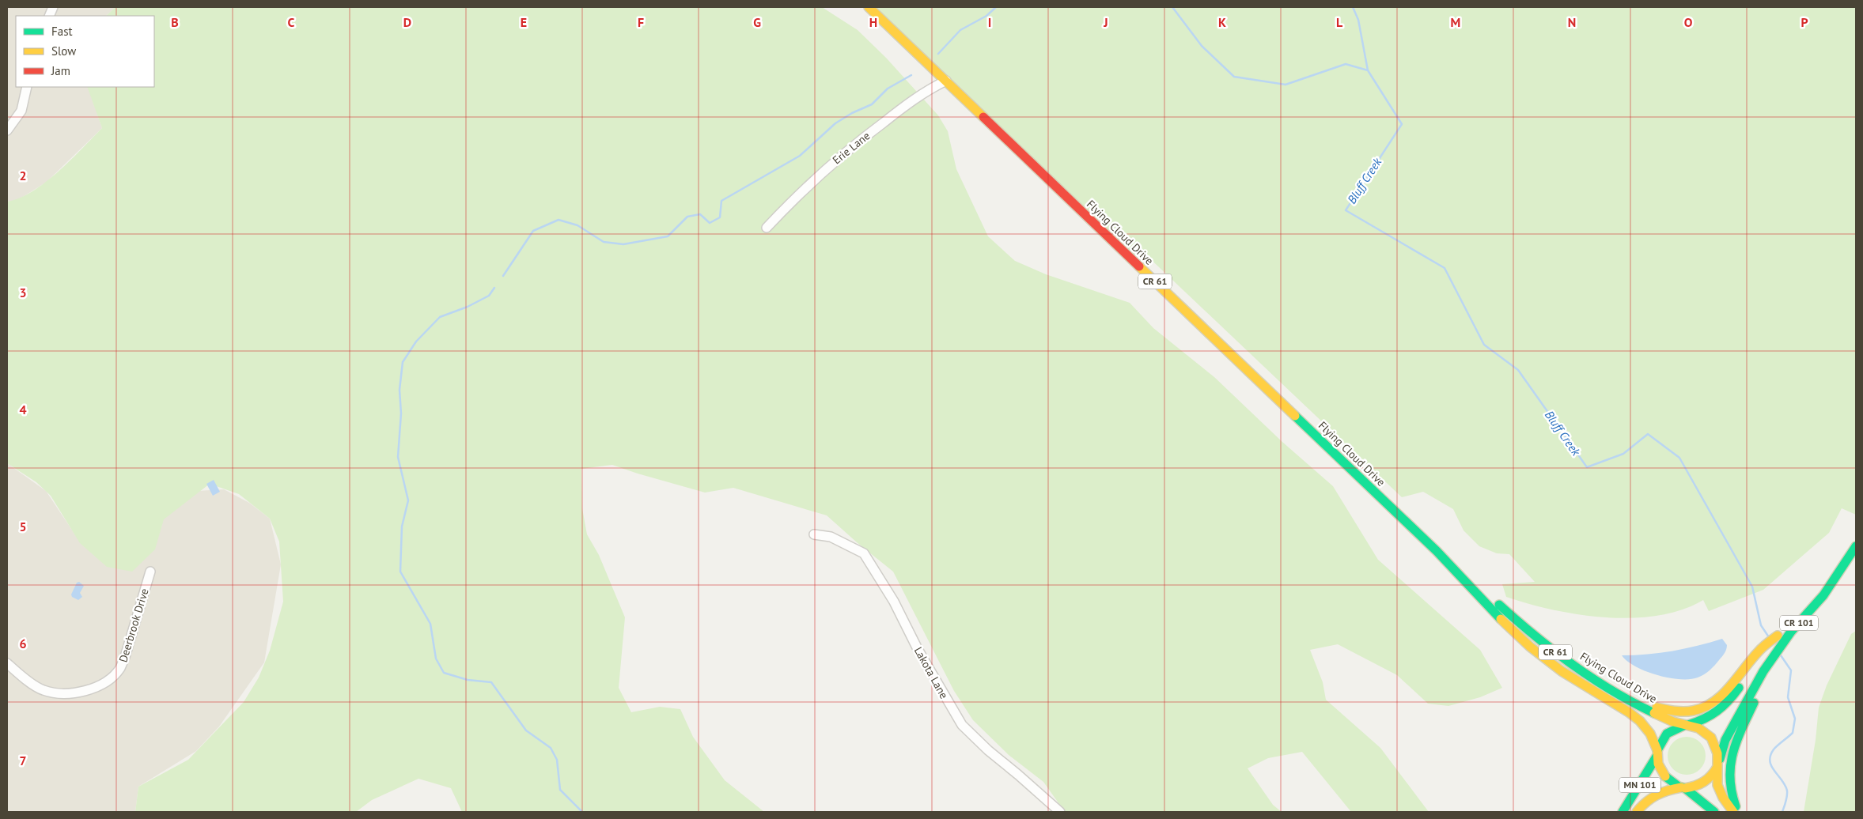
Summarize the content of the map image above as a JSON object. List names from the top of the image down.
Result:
{
  "streets": {
    "main road": [
      "Flying Cloud Drive",
      "CR 61",
      "CR 101",
      "MN 101"
    ],
    "street": ["Erie Lane", "Deerbrook Drive", "Lakota Lane"]
  },
  "crossings": [
    ["Erie Lane", "Flying Cloud Drive"],
    ["Flying Cloud Drive", "MN 101"]
  ],
  "water": ["Bluff Creek"],
  "legend": ["Fast", "Slow", "Jam"],
  "grid": {
    "columns": [
      "B",
      "C",
      "D",
      "E",
      "F",
      "G",
      "H",
      "I",
      "J",
      "K",
      "L",
      "M",
      "N",
      "O",
      "P"
    ],
    "rows": [
      "2",
      "3",
      "4",
      "5",
      "6",
      "7"
    ]
  }
}
